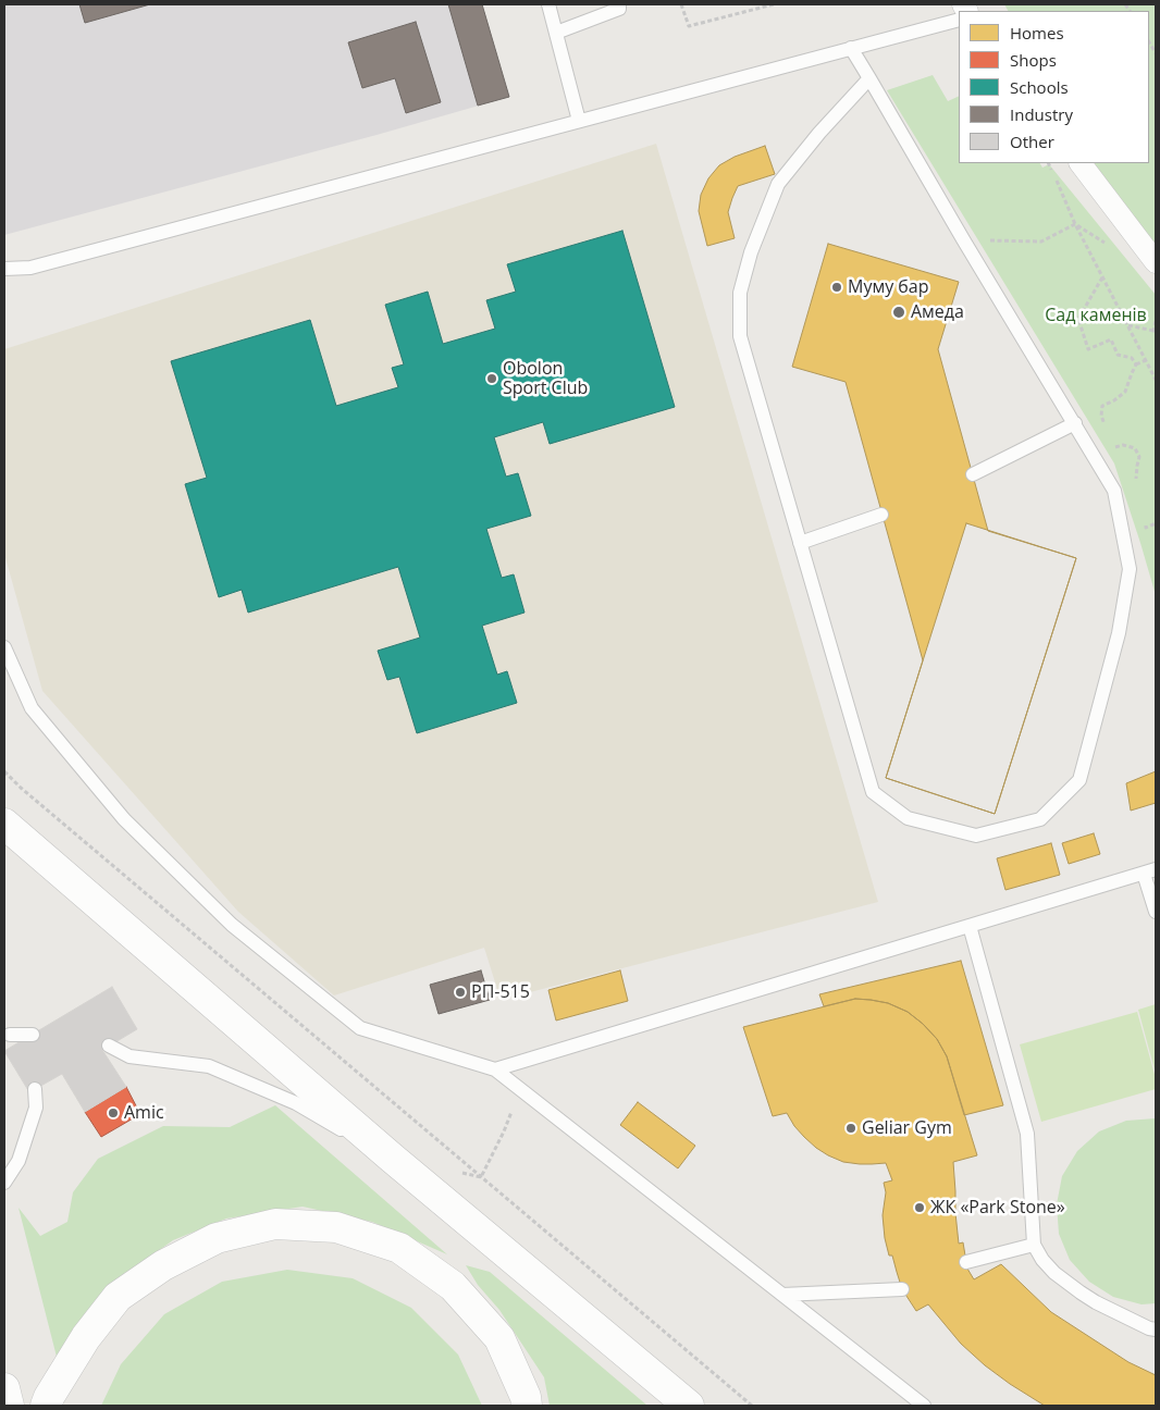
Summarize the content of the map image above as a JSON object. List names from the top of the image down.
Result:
{
  "parks": ["Сад каменів"],
  "places": [
    "Муму бар",
    "Амеда",
    "Obolon Sport Club",
    "РП-515",
    "Amic",
    "Geliar Gym",
    "ЖК «Park Stone»"
  ],
  "legend": [
    "Homes",
    "Shops",
    "Schools",
    "Industry",
    "Other"
  ]
}
